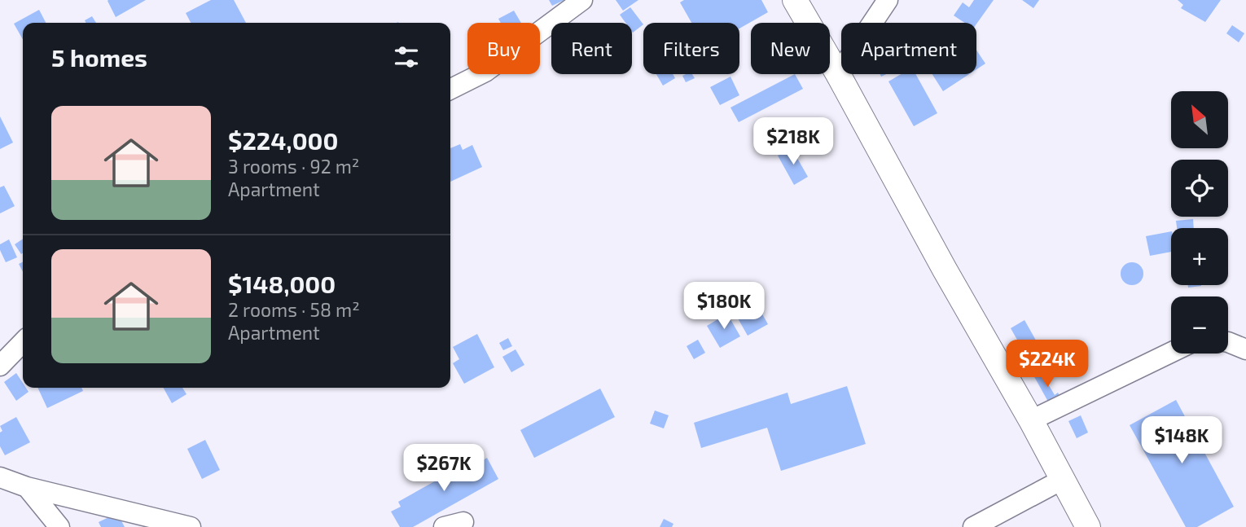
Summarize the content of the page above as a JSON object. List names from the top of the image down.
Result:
{
  "north": "top left",
  "page": {
    "chip": [
      "Buy",
      "Rent",
      "Filters",
      "New",
      "Apartment"
    ],
    "heading": "5 homes",
    "map_buttons": ["+", "−"],
    "list": [
      {
        "name": "$224,000",
        "note": "3 rooms · 92 m² · Apartment"
      },
      {
        "name": "$148,000",
        "note": "2 rooms · 58 m² · Apartment"
      }
    ],
    "price": [
      "$218K",
      "$180K",
      "$224K",
      "$148K",
      "$267K"
    ]
  }
}
